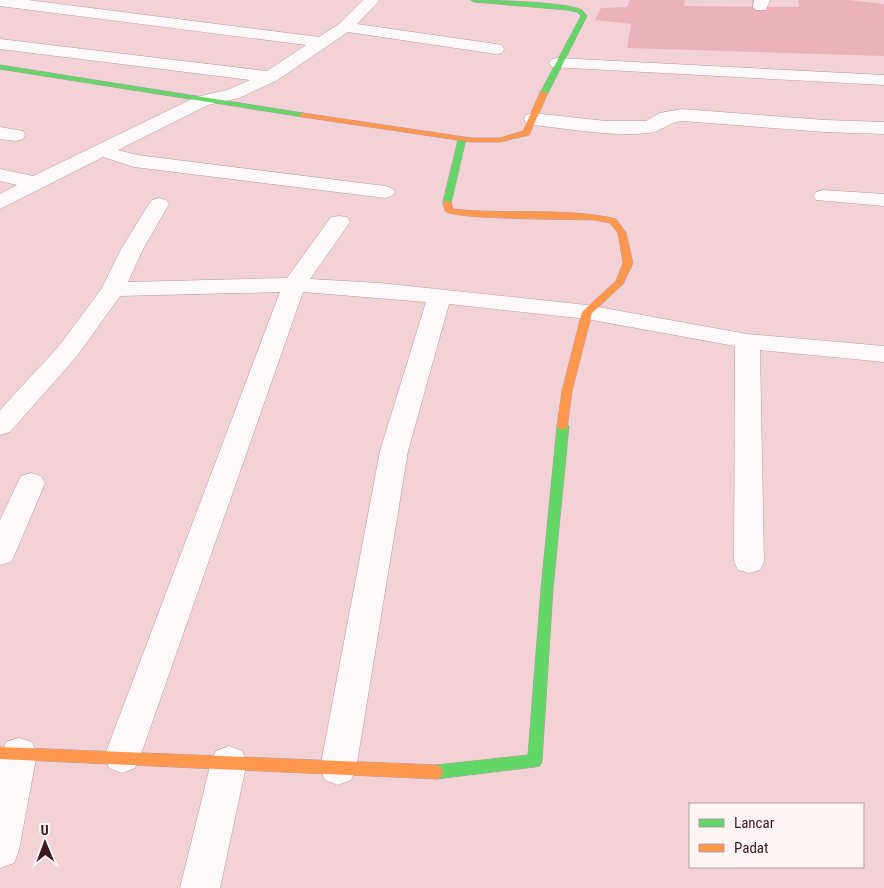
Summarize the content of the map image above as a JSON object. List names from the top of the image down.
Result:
{
  "legend": ["Lancar", "Padat"],
  "north": "top"
}
